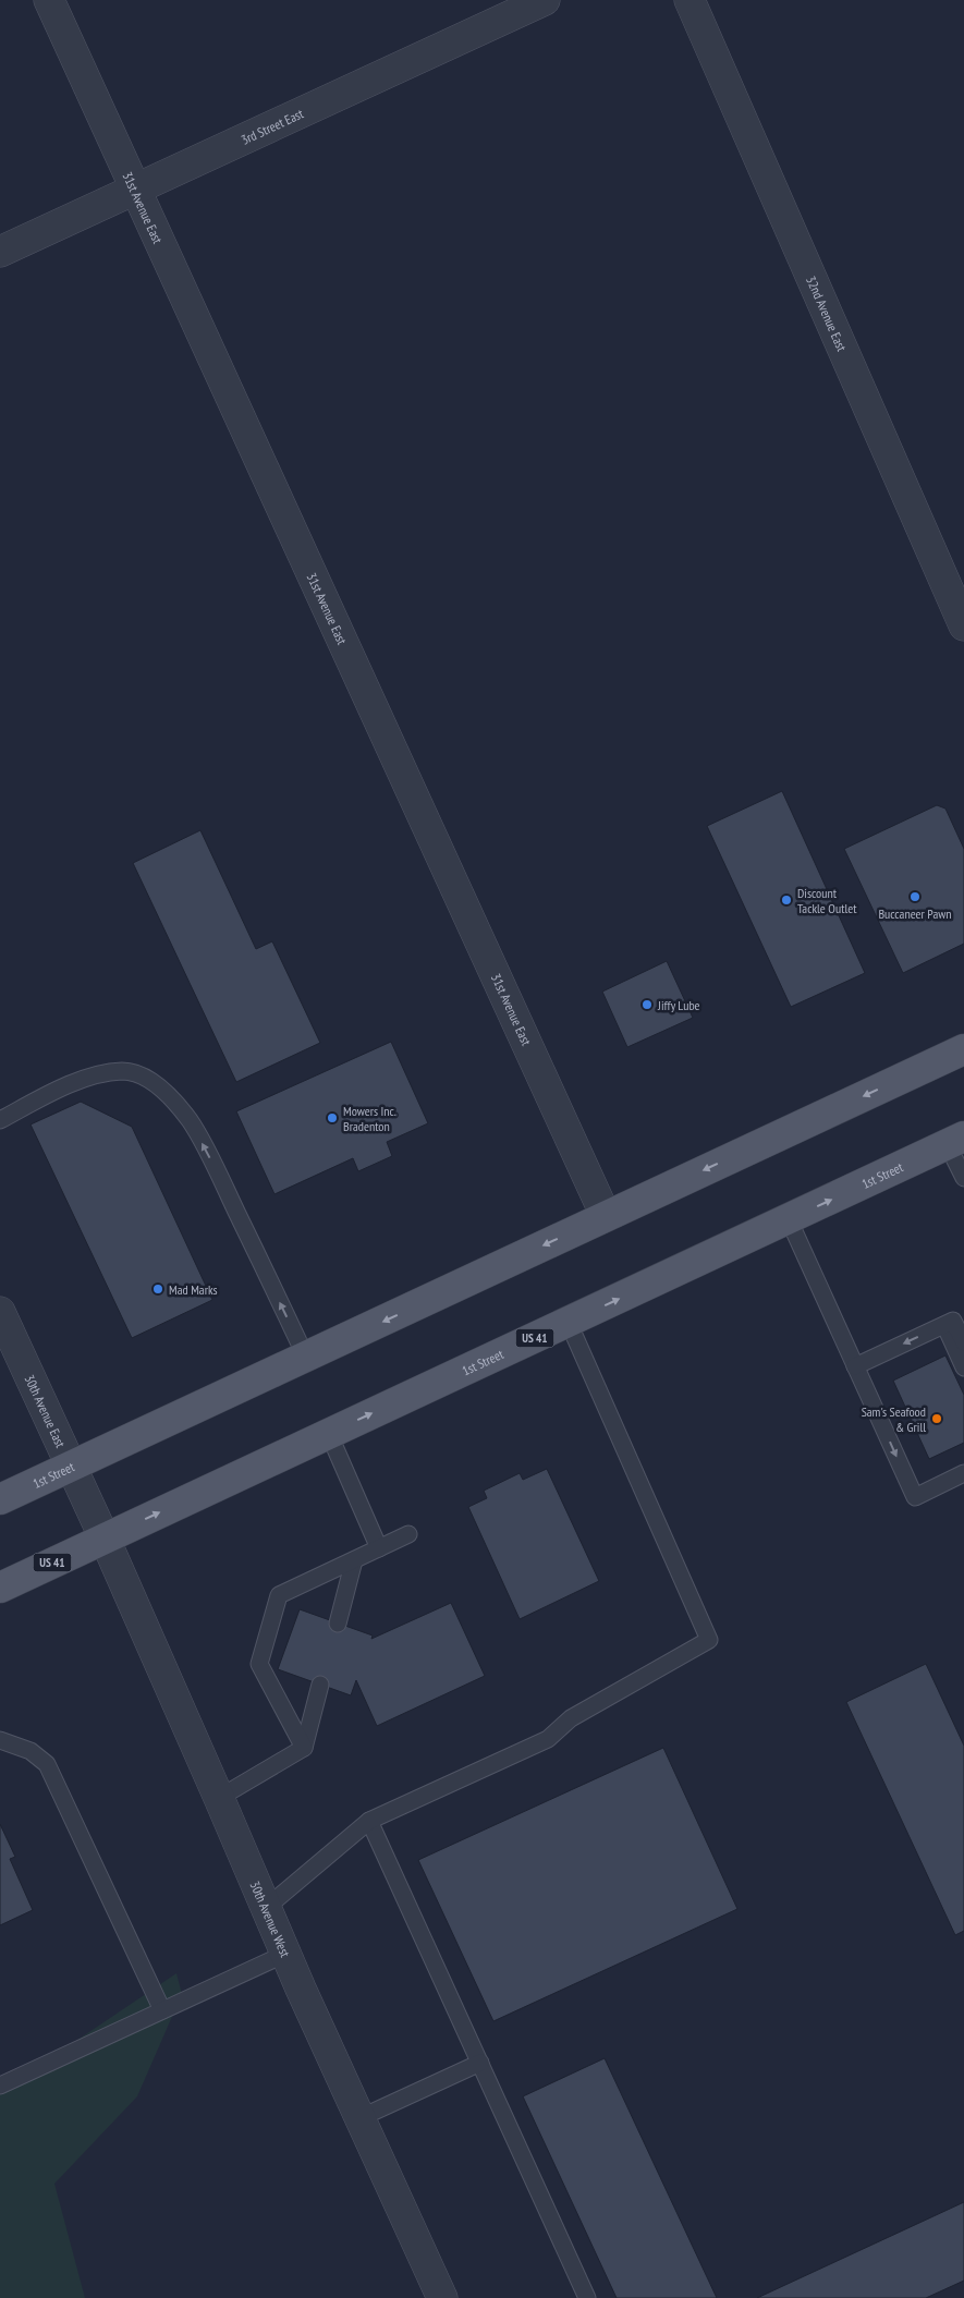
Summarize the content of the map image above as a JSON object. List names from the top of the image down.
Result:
{
  "streets": {
    "main road": ["1st Street", "US 41"],
    "street": [
      "3rd Street East",
      "31st Avenue East",
      "32nd Avenue East",
      "30th Avenue East",
      "30th Avenue West"
    ]
  },
  "crossings": [
    ["3rd Street East", "31st Avenue East"],
    ["31st Avenue East", "1st Street"],
    ["1st Street", "30th Avenue East"],
    ["1st Street", "30th Avenue West"],
    ["30th Avenue East", "30th Avenue West"]
  ],
  "places": [
    "Buccaneer Pawn",
    "Discount Tackle Outlet",
    "Jiffy Lube",
    "Mowers Inc. Bradenton",
    "Mad Marks",
    "Sam's Seafood & Grill"
  ]
}
